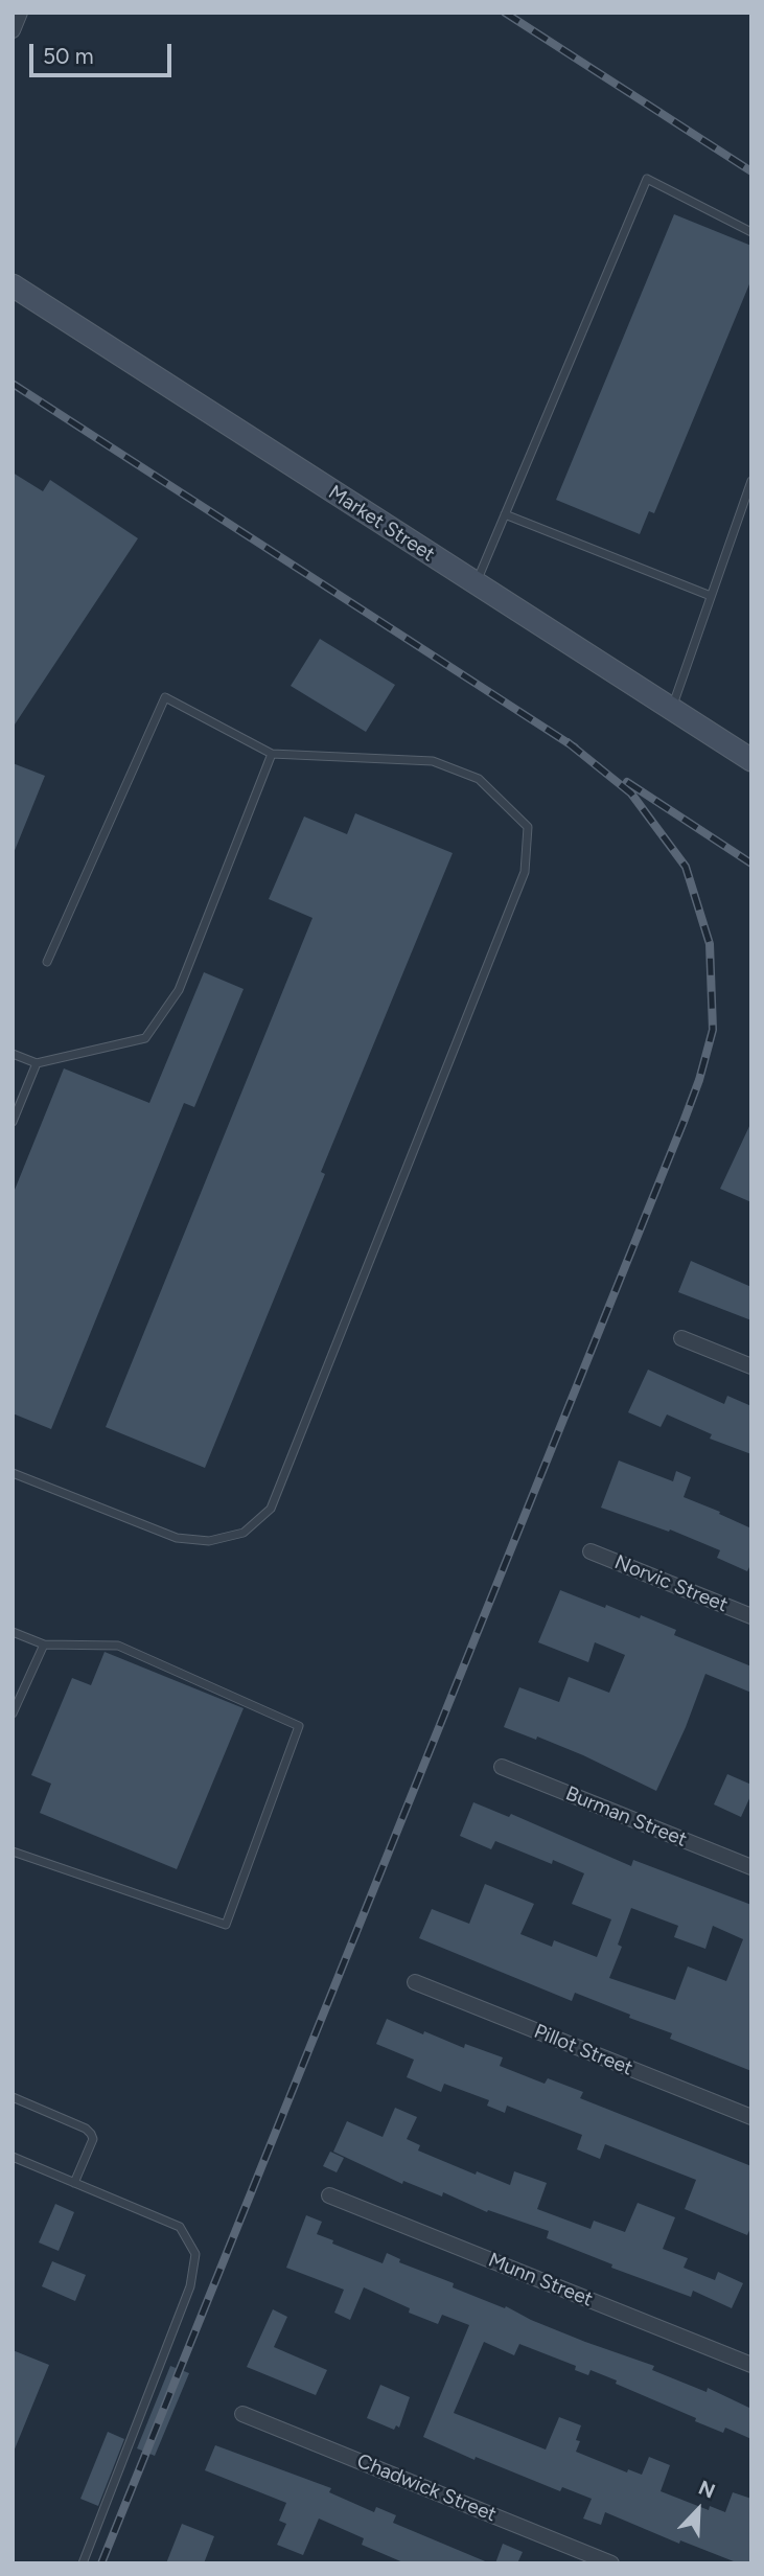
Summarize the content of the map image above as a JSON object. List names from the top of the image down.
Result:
{
  "streets": {
    "main road": ["Market Street"],
    "street": [
      "Norvic Street",
      "Burman Street",
      "Pillot Street",
      "Munn Street",
      "Chadwick Street"
    ]
  },
  "scale_bar": "50 m",
  "north": "top right"
}
